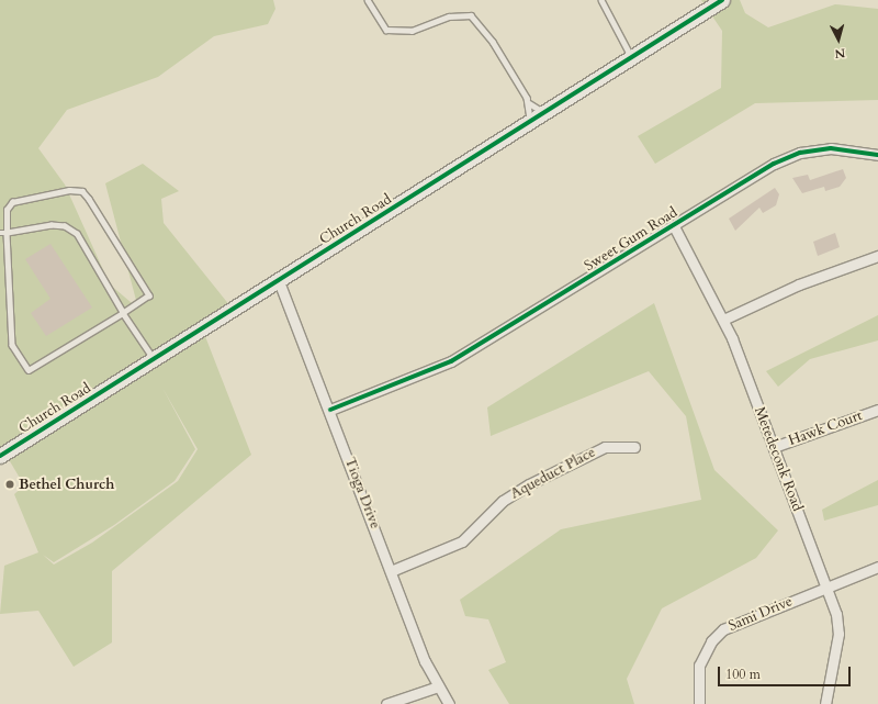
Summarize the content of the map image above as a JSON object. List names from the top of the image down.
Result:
{
  "streets": {
    "street": [
      "Church Road",
      "Sweet Gum Road",
      "Hawk Court",
      "Metedeconk Road",
      "Aqueduct Place",
      "Tioga Drive",
      "Sami Drive"
    ]
  },
  "crossings": [
    ["Church Road", "Tioga Drive"],
    ["Sweet Gum Road", "Metedeconk Road"],
    ["Sweet Gum Road", "Tioga Drive"],
    ["Hawk Court", "Metedeconk Road"],
    ["Metedeconk Road", "Sami Drive"],
    ["Aqueduct Place", "Tioga Drive"]
  ],
  "places": ["Bethel Church"],
  "scale_bar": "100 m",
  "north": "bottom"
}
